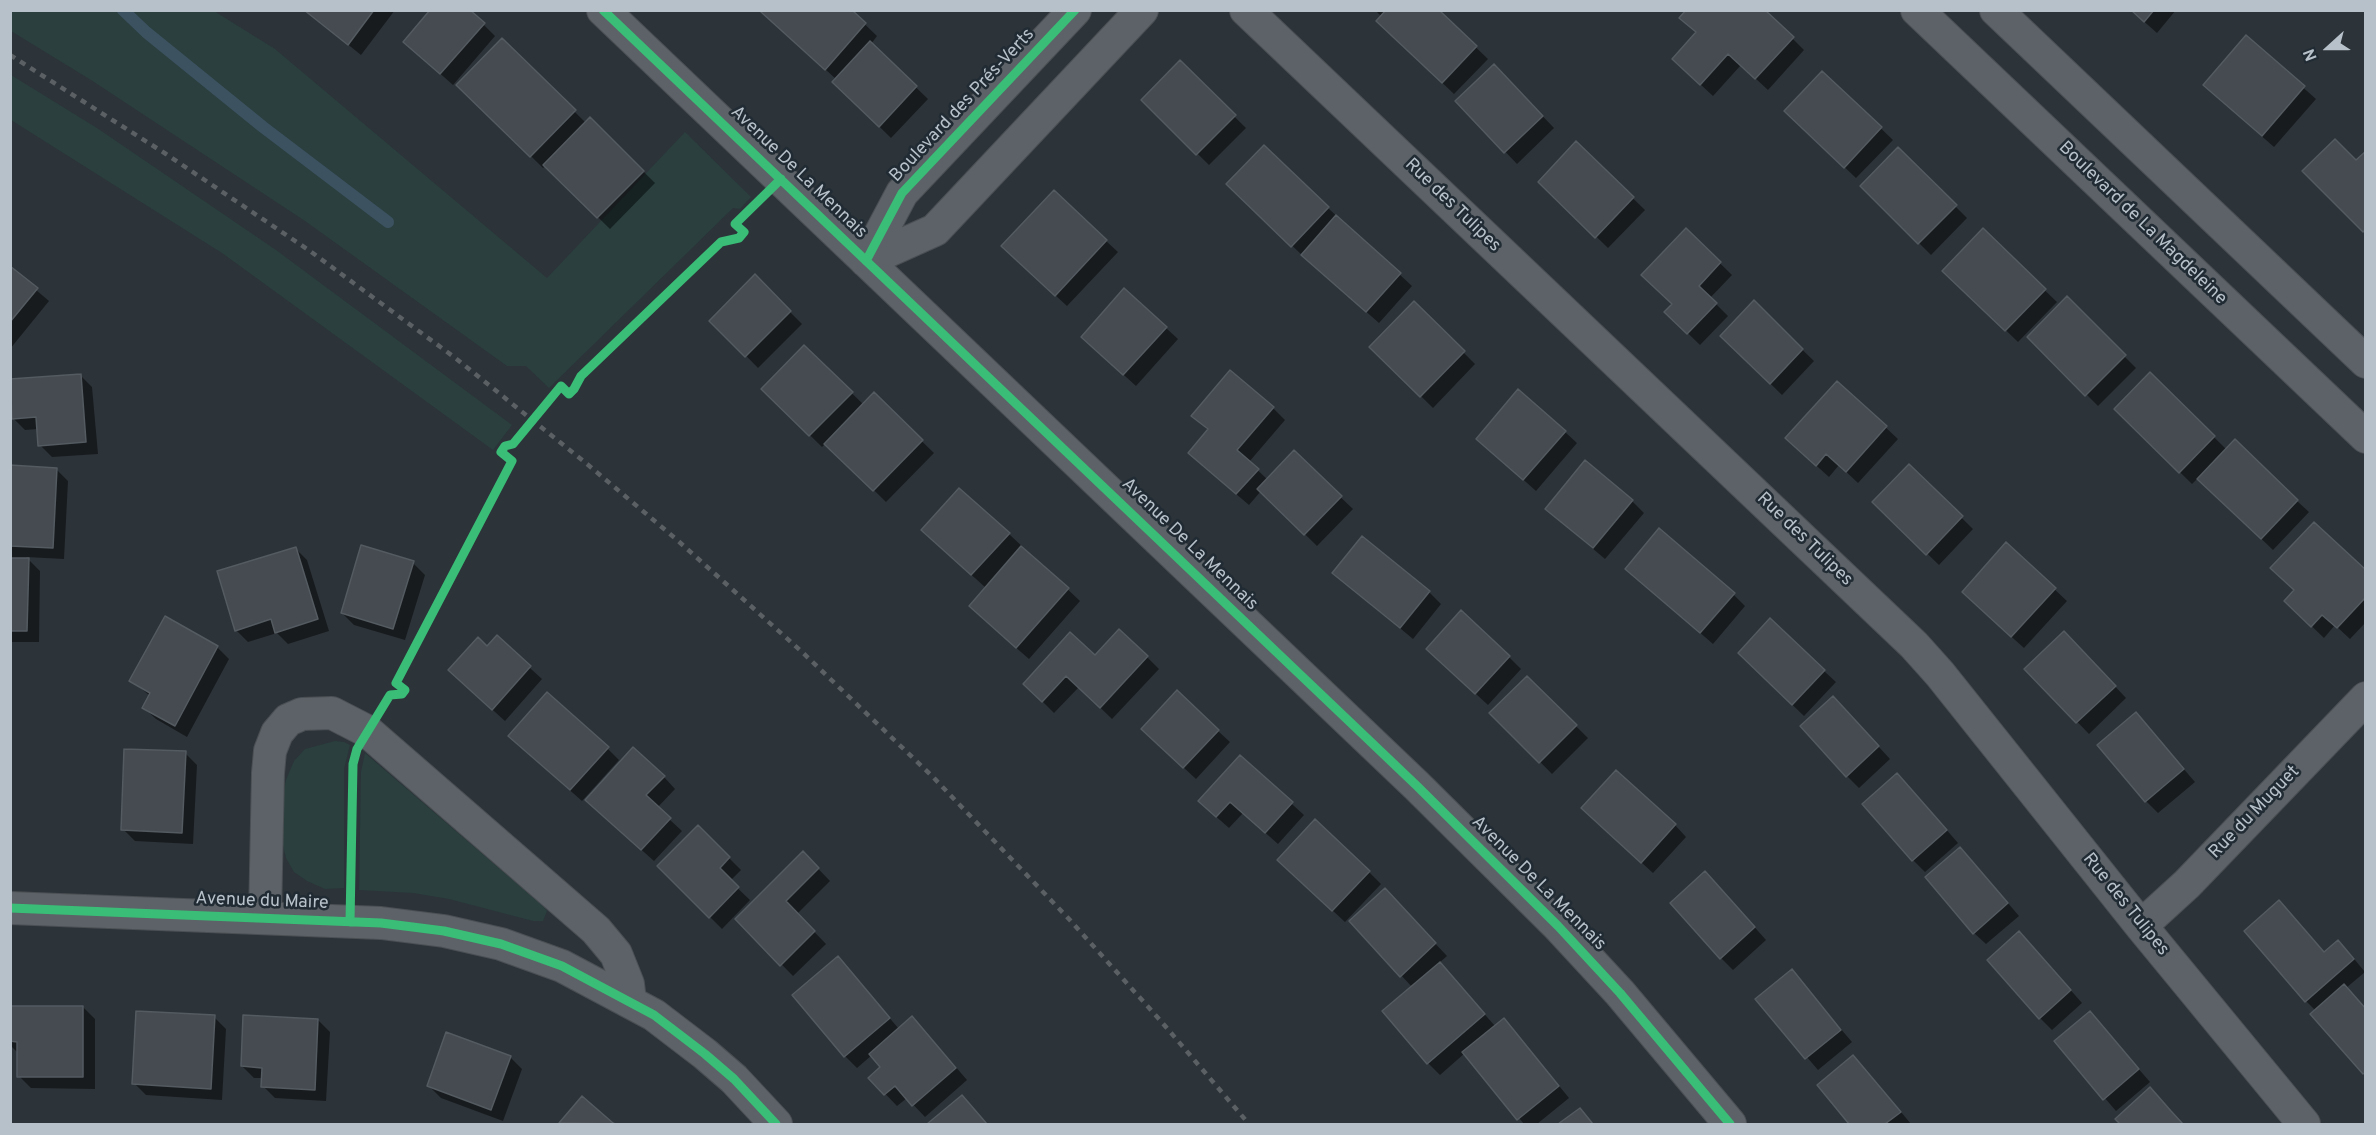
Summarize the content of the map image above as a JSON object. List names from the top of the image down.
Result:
{
  "streets": {
    "street": [
      "Boulevard des Prés-Verts",
      "Avenue De La Mennais",
      "Rue des Tulipes",
      "Boulevard de La Magdeleine",
      "Rue du Muguet",
      "Avenue du Maire"
    ]
  },
  "crossings": [
    ["Boulevard des Prés-Verts", "Avenue De La Mennais"],
    ["Rue des Tulipes", "Rue du Muguet"]
  ],
  "north": "left"
}
